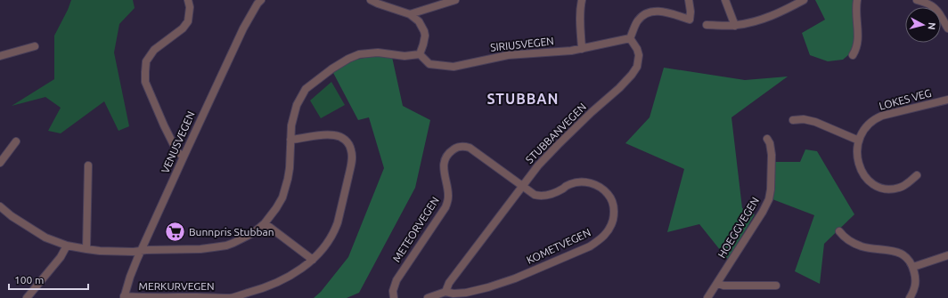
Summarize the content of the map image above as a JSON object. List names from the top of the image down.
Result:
{
  "streets": {
    "street": [
      "SIRIUSVEGEN",
      "LOKES VEG",
      "STUBBANVEGEN",
      "VENUSVEGEN",
      "HOEGGVEGEN",
      "METEORVEGEN",
      "KOMETVEGEN",
      "MERKURVEGEN"
    ]
  },
  "crossings": [
    ["SIRIUSVEGEN", "STUBBANVEGEN"],
    ["STUBBANVEGEN", "METEORVEGEN"],
    ["STUBBANVEGEN", "KOMETVEGEN"],
    ["VENUSVEGEN", "MERKURVEGEN"],
    ["METEORVEGEN", "KOMETVEGEN"]
  ],
  "districts": ["STUBBAN"],
  "places": {
    "supermarket": ["Bunnpris Stubban"]
  },
  "scale_bar": "100 m",
  "north": "right"
}
